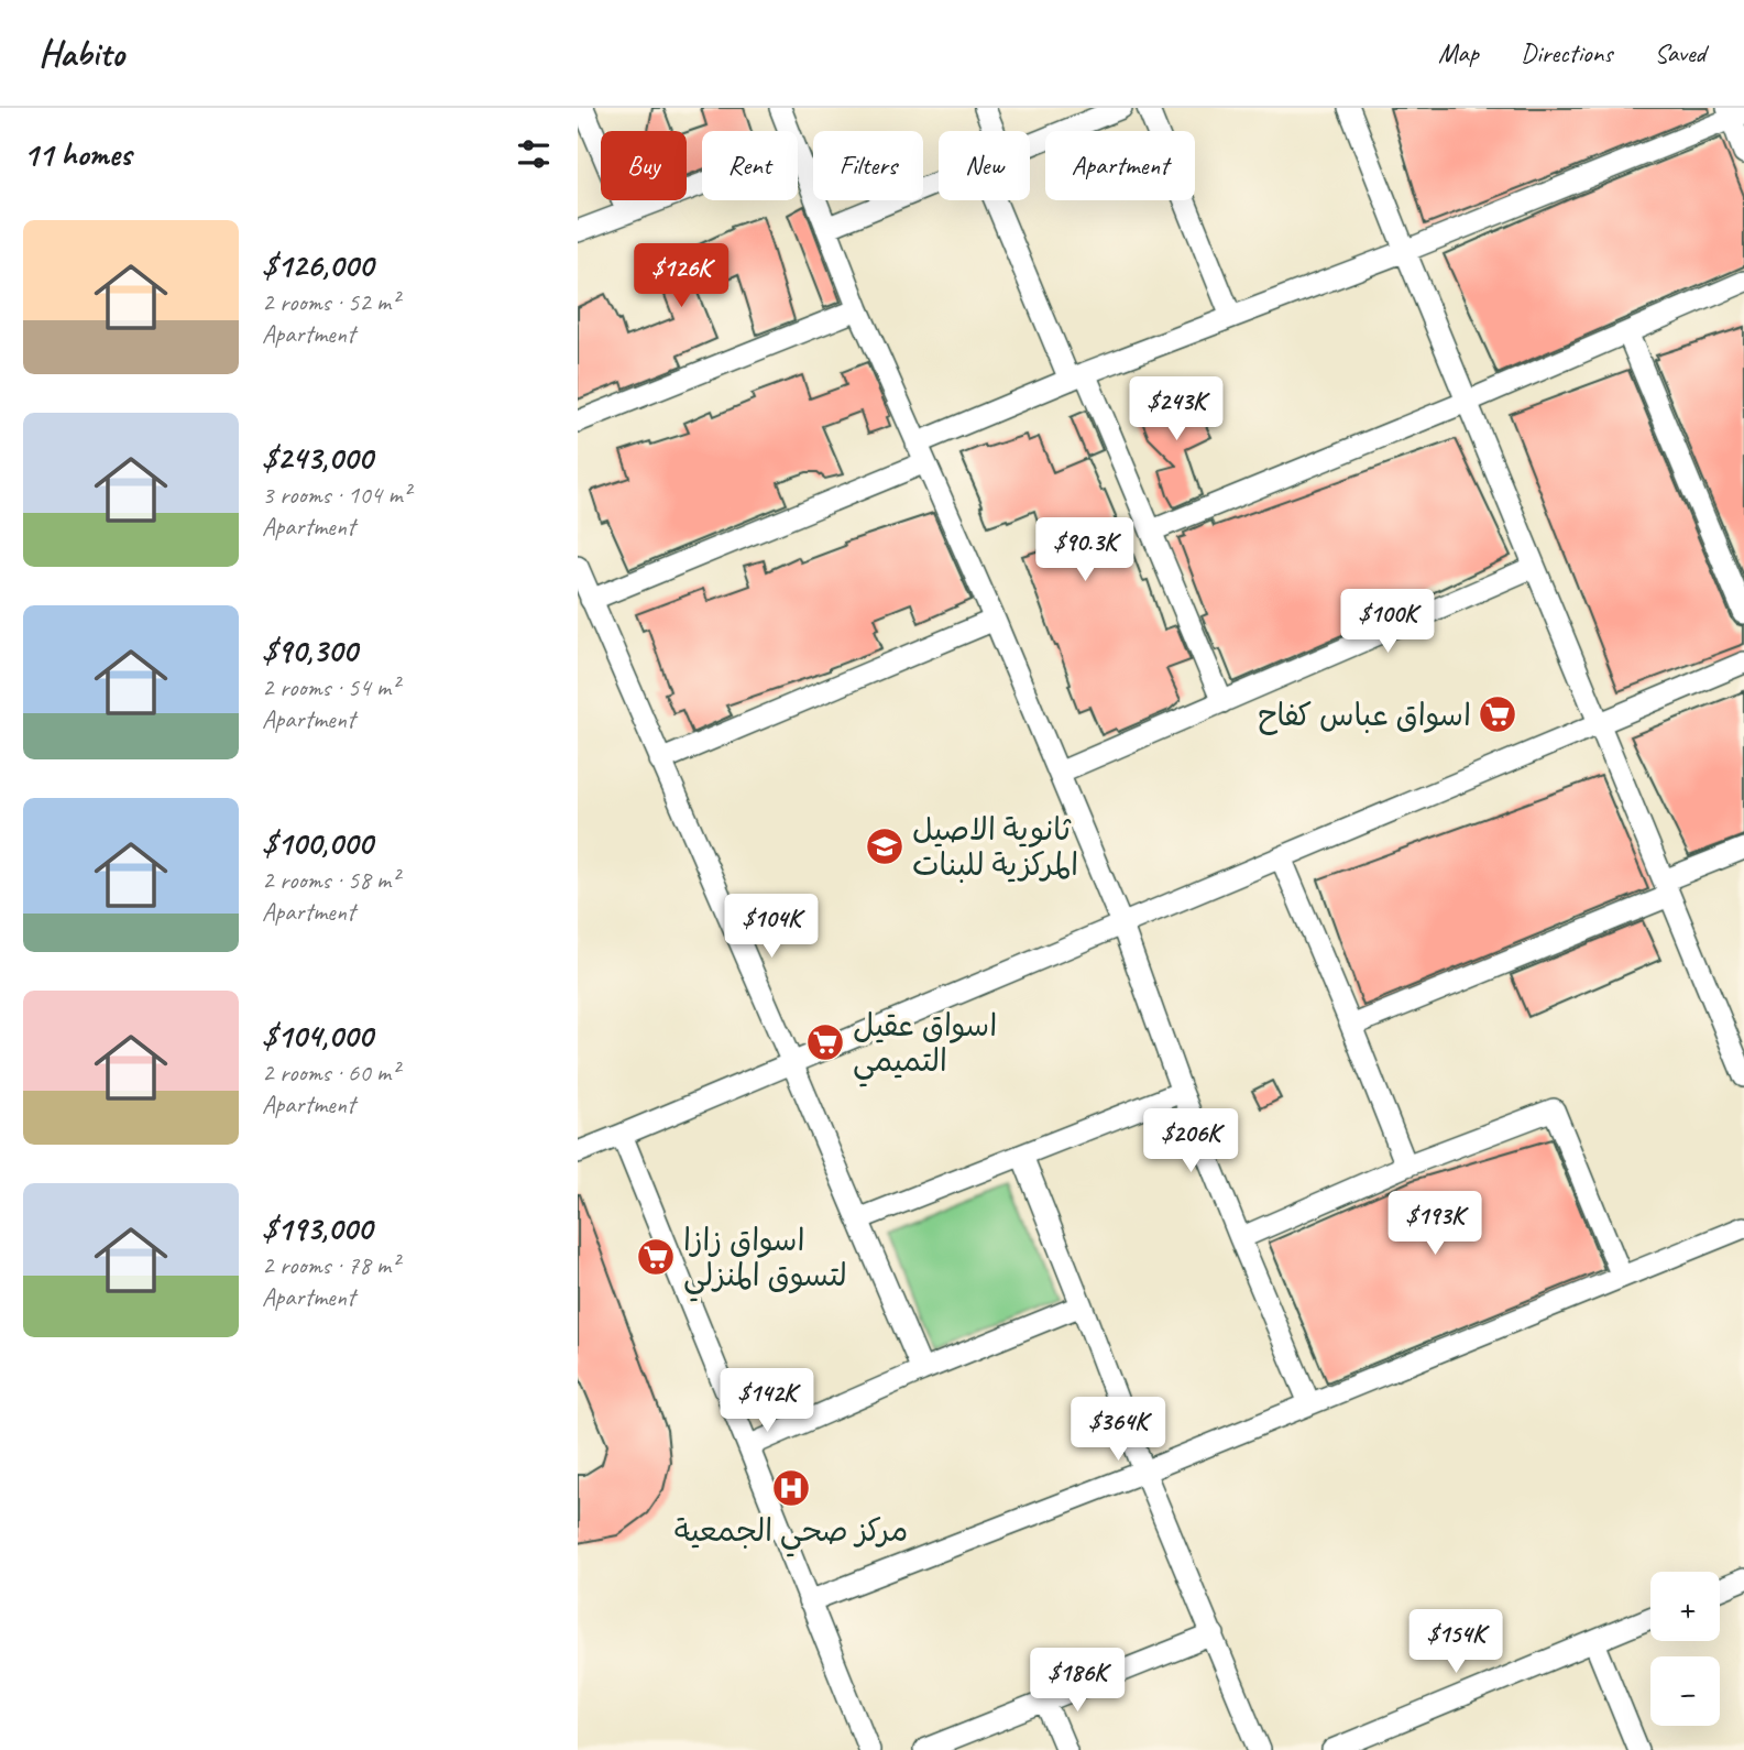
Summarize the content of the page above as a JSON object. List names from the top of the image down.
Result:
{
  "places": {
    "supermarket": ["اسواق عباس كفاح", "اسواق عقيل التميمي", "اسواق زازا لتسوق المنزلي"],
    "school or university": ["ثانوية الاصيل المركزية للبنات"],
    "hospital": ["مركز صحي الجمعية"]
  },
  "page": {
    "header": "Habito",
    "nav": ["Map", "Directions", "Saved"],
    "heading": "11 homes",
    "chip": [
      "Buy",
      "Rent",
      "Filters",
      "New",
      "Apartment"
    ],
    "list": [
      {
        "name": "$126,000",
        "note": "2 rooms · 52 m² · Apartment"
      },
      {
        "name": "$243,000",
        "note": "3 rooms · 104 m² · Apartment"
      },
      {
        "name": "$90,300",
        "note": "2 rooms · 54 m² · Apartment"
      },
      {
        "name": "$100,000",
        "note": "2 rooms · 58 m² · Apartment"
      },
      {
        "name": "$104,000",
        "note": "2 rooms · 60 m² · Apartment"
      },
      {
        "name": "$193,000",
        "note": "2 rooms · 78 m² · Apartment"
      }
    ],
    "price": [
      "$126K",
      "$243K",
      "$90.3K",
      "$100K",
      "$104K",
      "$206K",
      "$193K",
      "$142K",
      "$364K",
      "$154K",
      "$186K"
    ],
    "map_buttons": ["+", "−"]
  }
}
